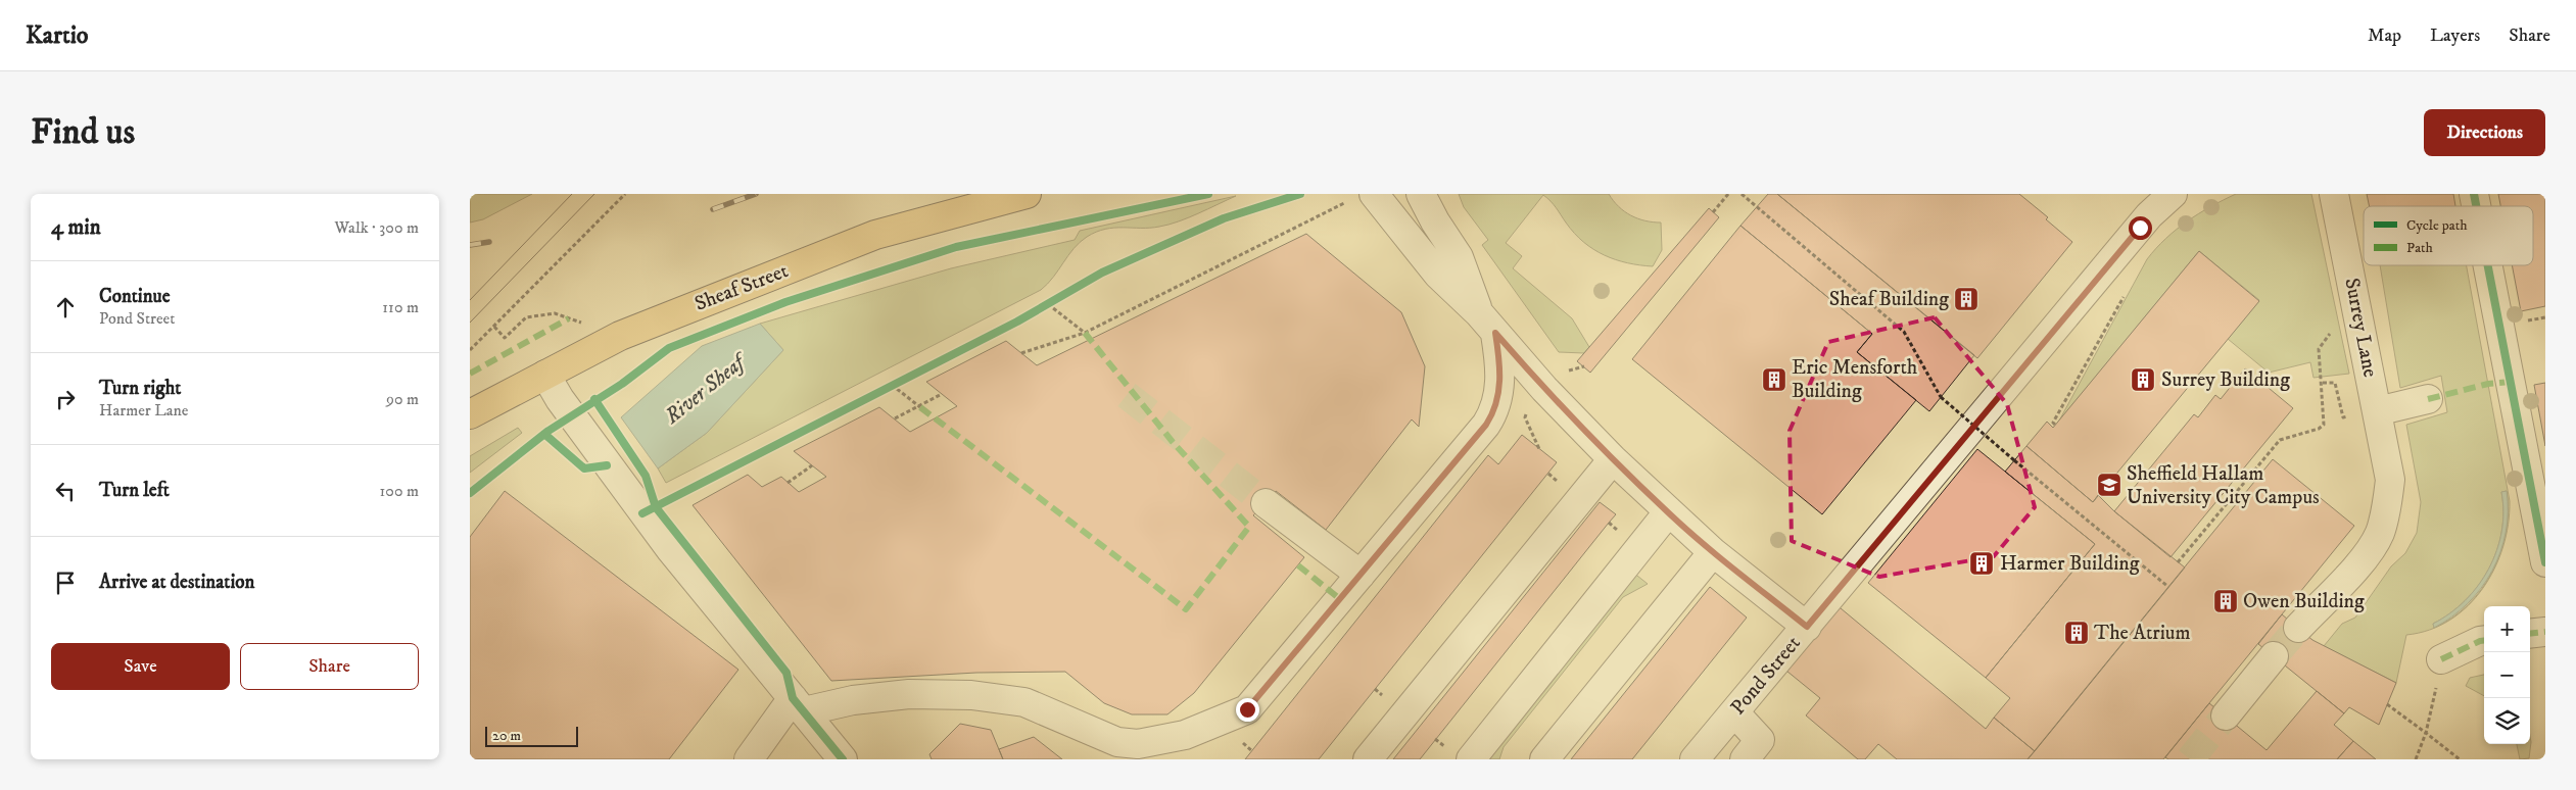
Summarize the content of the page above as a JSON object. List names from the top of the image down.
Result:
{
  "streets": {
    "highway": ["Sheaf Street"],
    "street": ["Surrey Lane", "Pond Street"]
  },
  "water": ["River Sheaf"],
  "places": {
    "building": [
      "Sheaf Building",
      "Eric Mensforth Building",
      "Surrey Building",
      "Harmer Building",
      "Owen Building",
      "The Atrium"
    ],
    "school or university": ["Sheffield Hallam University City Campus"]
  },
  "legend": ["Cycle path", "Path"],
  "scale_bar": "20 m",
  "page": {
    "header": "Kartio",
    "nav": ["Map", "Layers", "Share"],
    "buttons": [
      "Directions",
      ["Save", "Share"]
    ],
    "title": "Find us",
    "heading": ["4 min", "Walk · 300 m"],
    "list": [
      ["Continue", "Pond Street", "110 m"],
      ["Turn right", "Harmer Lane", "90 m"],
      ["Turn left", "100 m"],
      "Arrive at destination"
    ],
    "map_buttons": ["+", "−"],
    "scale": "20 m"
  }
}
